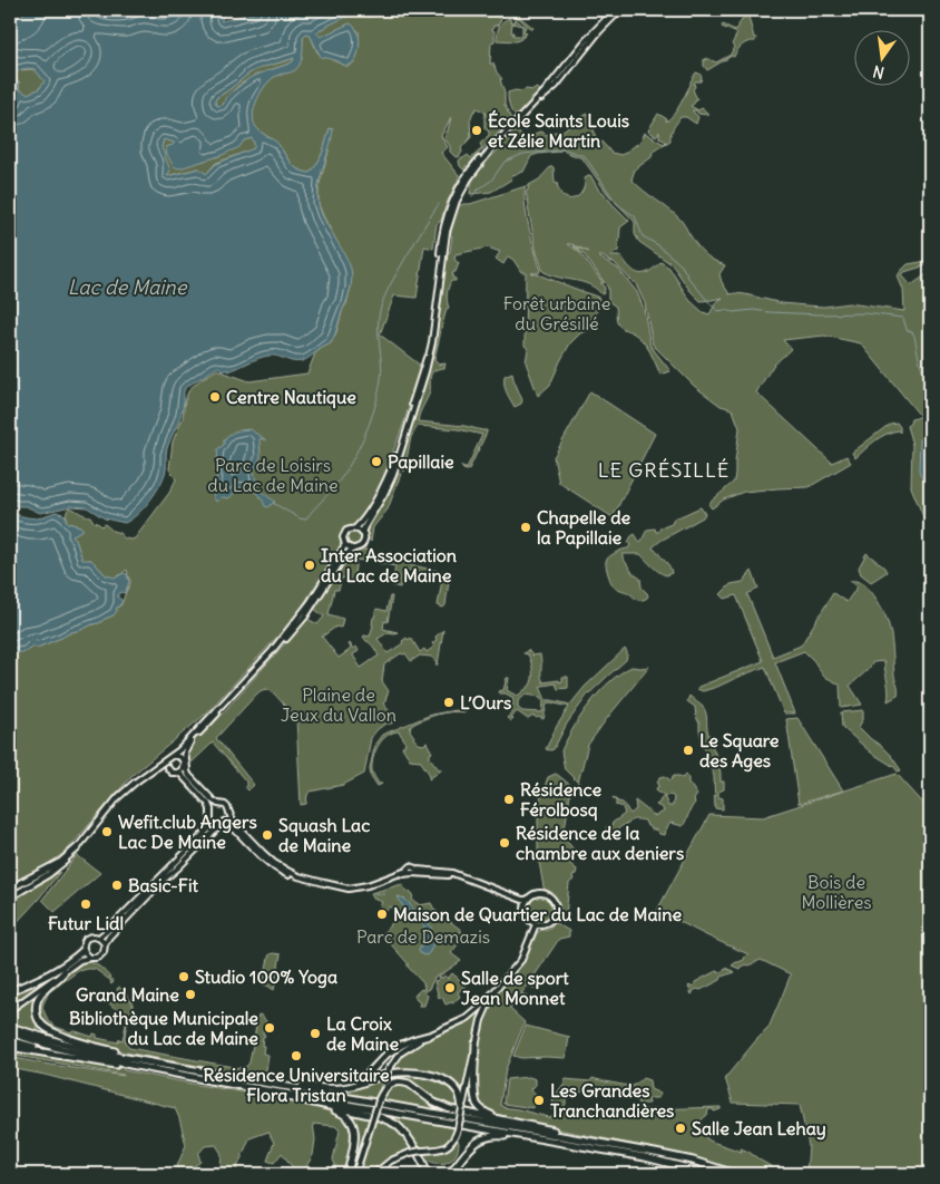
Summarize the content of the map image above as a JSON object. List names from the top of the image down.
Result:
{
  "districts": ["LE GRÉSILLÉ"],
  "water": ["Lac de Maine"],
  "parks": [
    "Forêt urbaine du Grésillé",
    "Parc de Loisirs du Lac de Maine",
    "Plaine de Jeux du Vallon",
    "Bois de Mollières",
    "Parc de Demazis"
  ],
  "places": [
    "École Saints Louis et Zélie Martin",
    "Centre Nautique",
    "Papillaie",
    "Chapelle de la Papillaie",
    "Inter Association du Lac de Maine",
    "L’Ours",
    "Le Square des Ages",
    "Résidence Férolbosq",
    "Wefit.club Angers Lac De Maine",
    "Squash Lac de Maine",
    "Résidence de la chambre aux deniers",
    "Basic-Fit",
    "Futur Lidl",
    "Maison de Quartier du Lac de Maine",
    "Studio 100% Yoga",
    "Salle de sport Jean Monnet",
    "Grand Maine",
    "Bibliothèque Municipale du Lac de Maine",
    "La Croix de Maine",
    "Résidence Universitaire Flora Tristan",
    "Les Grandes Tranchandières",
    "Salle Jean Lehay"
  ],
  "north": "bottom"
}
